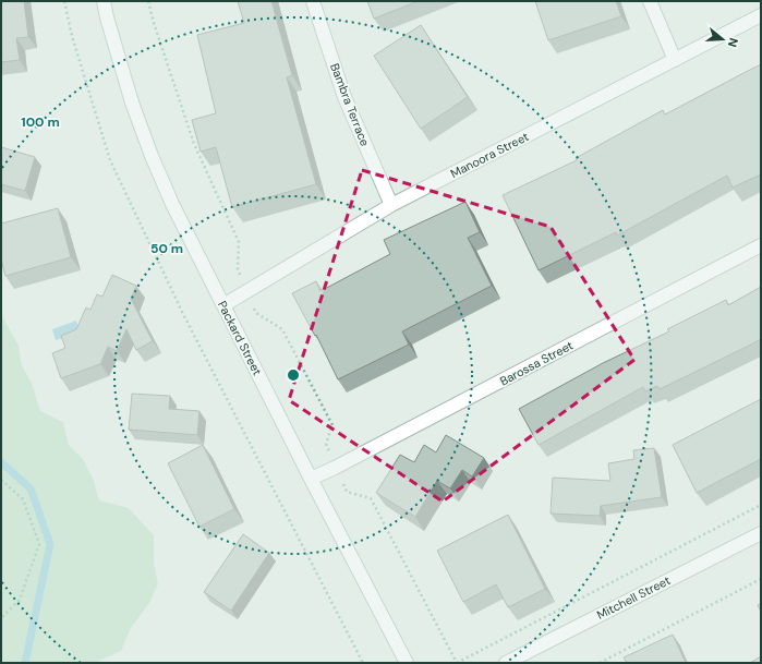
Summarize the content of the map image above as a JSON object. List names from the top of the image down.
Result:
{
  "streets": {
    "street": [
      "Bambra Terrace",
      "Manoora Street",
      "Packard Street",
      "Barossa Street",
      "Mitchell Street"
    ]
  },
  "crossings": [
    ["Bambra Terrace", "Manoora Street"],
    ["Manoora Street", "Packard Street"],
    ["Packard Street", "Barossa Street"]
  ],
  "north": "right",
  "rings": ["100 m", "50 m"]
}
